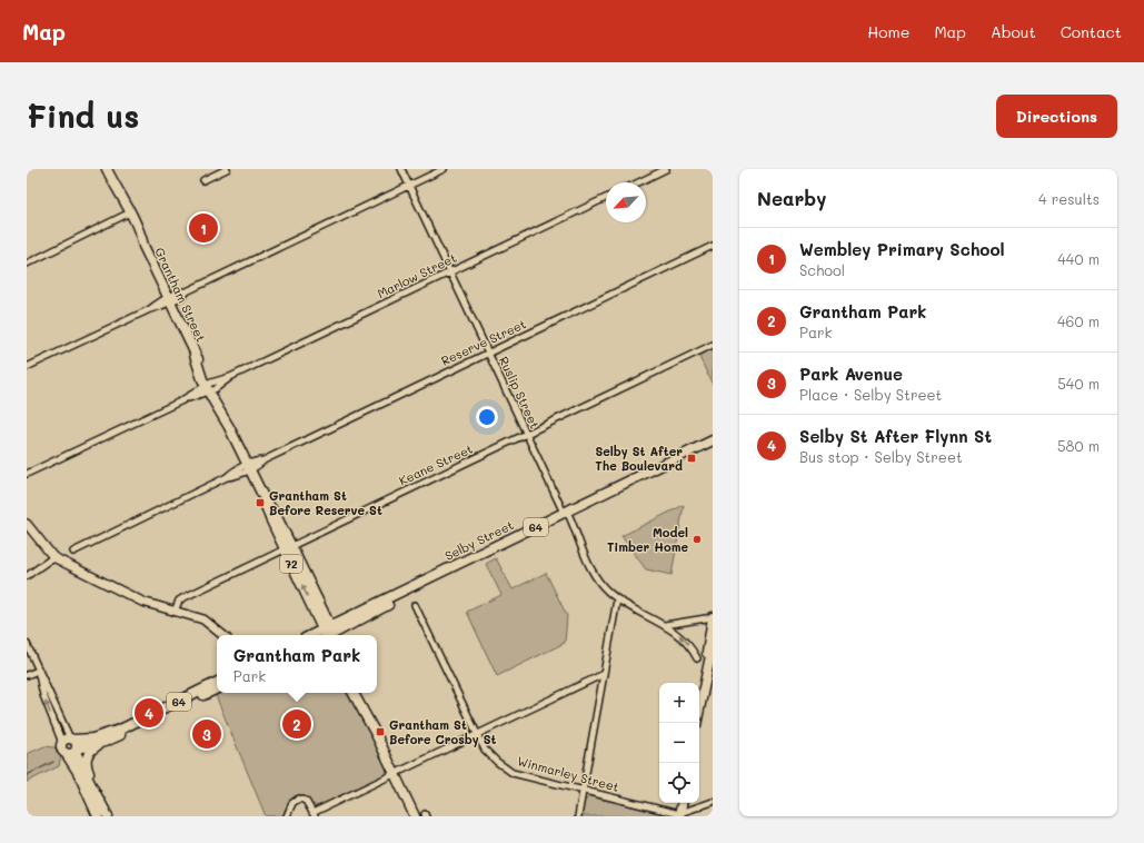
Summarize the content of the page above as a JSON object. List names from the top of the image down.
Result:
{
  "streets": {
    "main road": [
      "Grantham Street",
      "64",
      "Selby Street",
      "72"
    ],
    "street": [
      "Marlow Street",
      "Reserve Street",
      "Ruslip Street",
      "Keane Street",
      "Winmarley Street"
    ]
  },
  "crossings": [
    ["Marlow Street", "Grantham Street"],
    ["Marlow Street", "Ruslip Street"],
    ["Grantham Street", "Reserve Street"],
    ["Grantham Street", "Keane Street"],
    ["Grantham Street", "Selby Street"],
    ["Reserve Street", "Ruslip Street"],
    ["Ruslip Street", "Keane Street"],
    ["Ruslip Street", "Selby Street"]
  ],
  "places": {
    "transit": ["Selby St After The Boulevard", "Grantham St Before Reserve St", "Grantham St Before Crosby St"],
    "other": ["Model Timber Home"]
  },
  "north": "bottom left",
  "page": {
    "header": "Map",
    "nav": [
      "Home",
      "Map",
      "About",
      "Contact"
    ],
    "buttons": "Directions",
    "title": "Find us",
    "heading": ["Nearby", "4 results"],
    "pins": [
      "1",
      "4",
      "2",
      "3"
    ],
    "list": [
      {
        "mark": "1",
        "name": "Wembley Primary School",
        "note": "School",
        "value": "440 m"
      },
      {
        "mark": "2",
        "name": "Grantham Park",
        "note": "Park",
        "value": "460 m"
      },
      {
        "mark": "3",
        "name": "Park Avenue",
        "note": "Place · Selby Street",
        "value": "540 m"
      },
      {
        "mark": "4",
        "name": "Selby St After Flynn St",
        "note": "Bus stop · Selby Street",
        "value": "580 m"
      }
    ],
    "popup": ["Grantham Park", "Park"],
    "map_buttons": ["+", "−"]
  }
}
